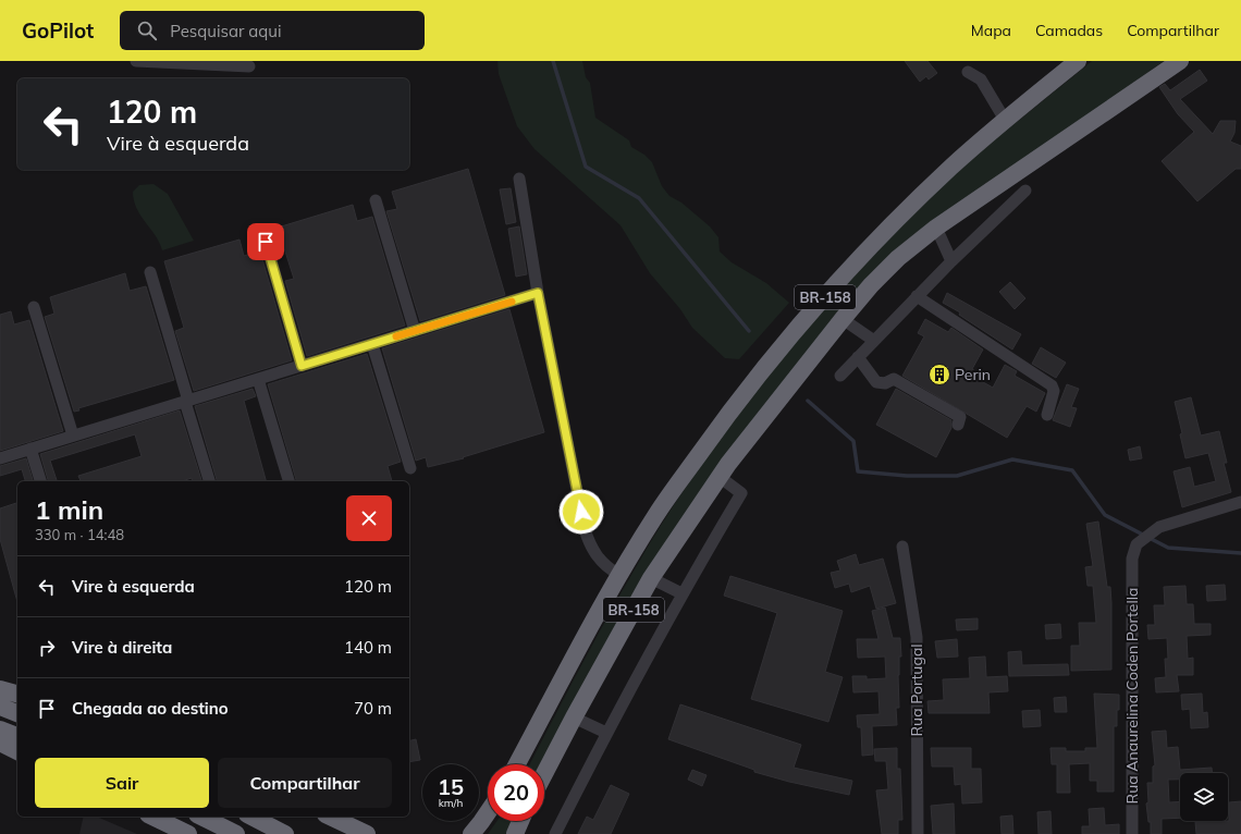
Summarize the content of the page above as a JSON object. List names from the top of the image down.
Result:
{
  "streets": {
    "highway": ["BR-158"],
    "street": ["Rua Portugal", "Rua Anaurelina Coden Portella"]
  },
  "places": {
    "building": ["Perin"]
  },
  "page": {
    "header": "GoPilot",
    "search": "Pesquisar aqui",
    "nav": ["Mapa", "Camadas", "Compartilhar"],
    "turn": ["120 m", "Vire à esquerda"],
    "heading": ["1 min", "330 m · 14:48"],
    "list": [
      {
        "name": "Vire à esquerda",
        "value": "120 m"
      },
      {
        "name": "Vire à direita",
        "value": "140 m"
      },
      {
        "name": "Chegada ao destino",
        "value": "70 m"
      }
    ],
    "buttons": ["Sair", "Compartilhar"],
    "speed": "15 km/h",
    "limit": "20"
  }
}
